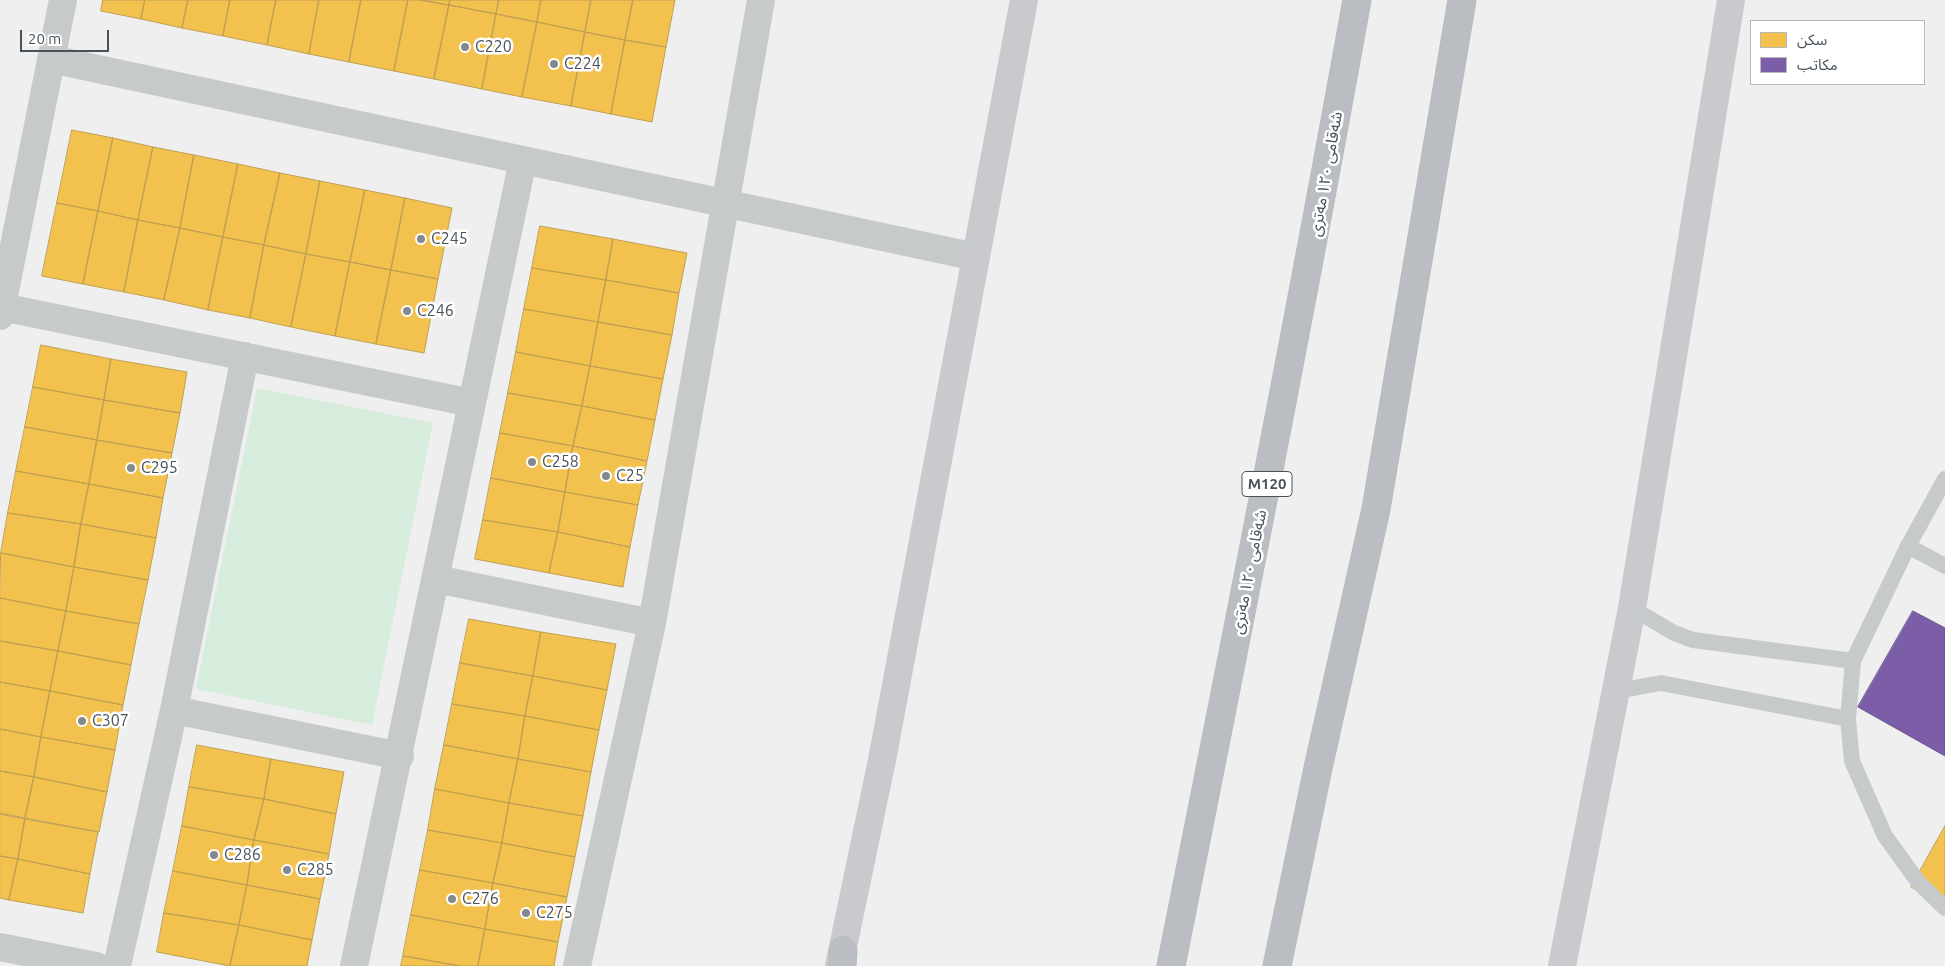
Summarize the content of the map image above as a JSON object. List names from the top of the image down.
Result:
{
  "streets": {
    "highway": ["شەقامی ١٢٠ مەتری", "M120"]
  },
  "places": [
    "C220",
    "C224",
    "C245",
    "C246",
    "C258",
    "C295",
    "C25",
    "C307",
    "C286",
    "C285",
    "C276",
    "C275"
  ],
  "legend": ["سكن", "مكاتب"],
  "scale_bar": "20 m"
}
